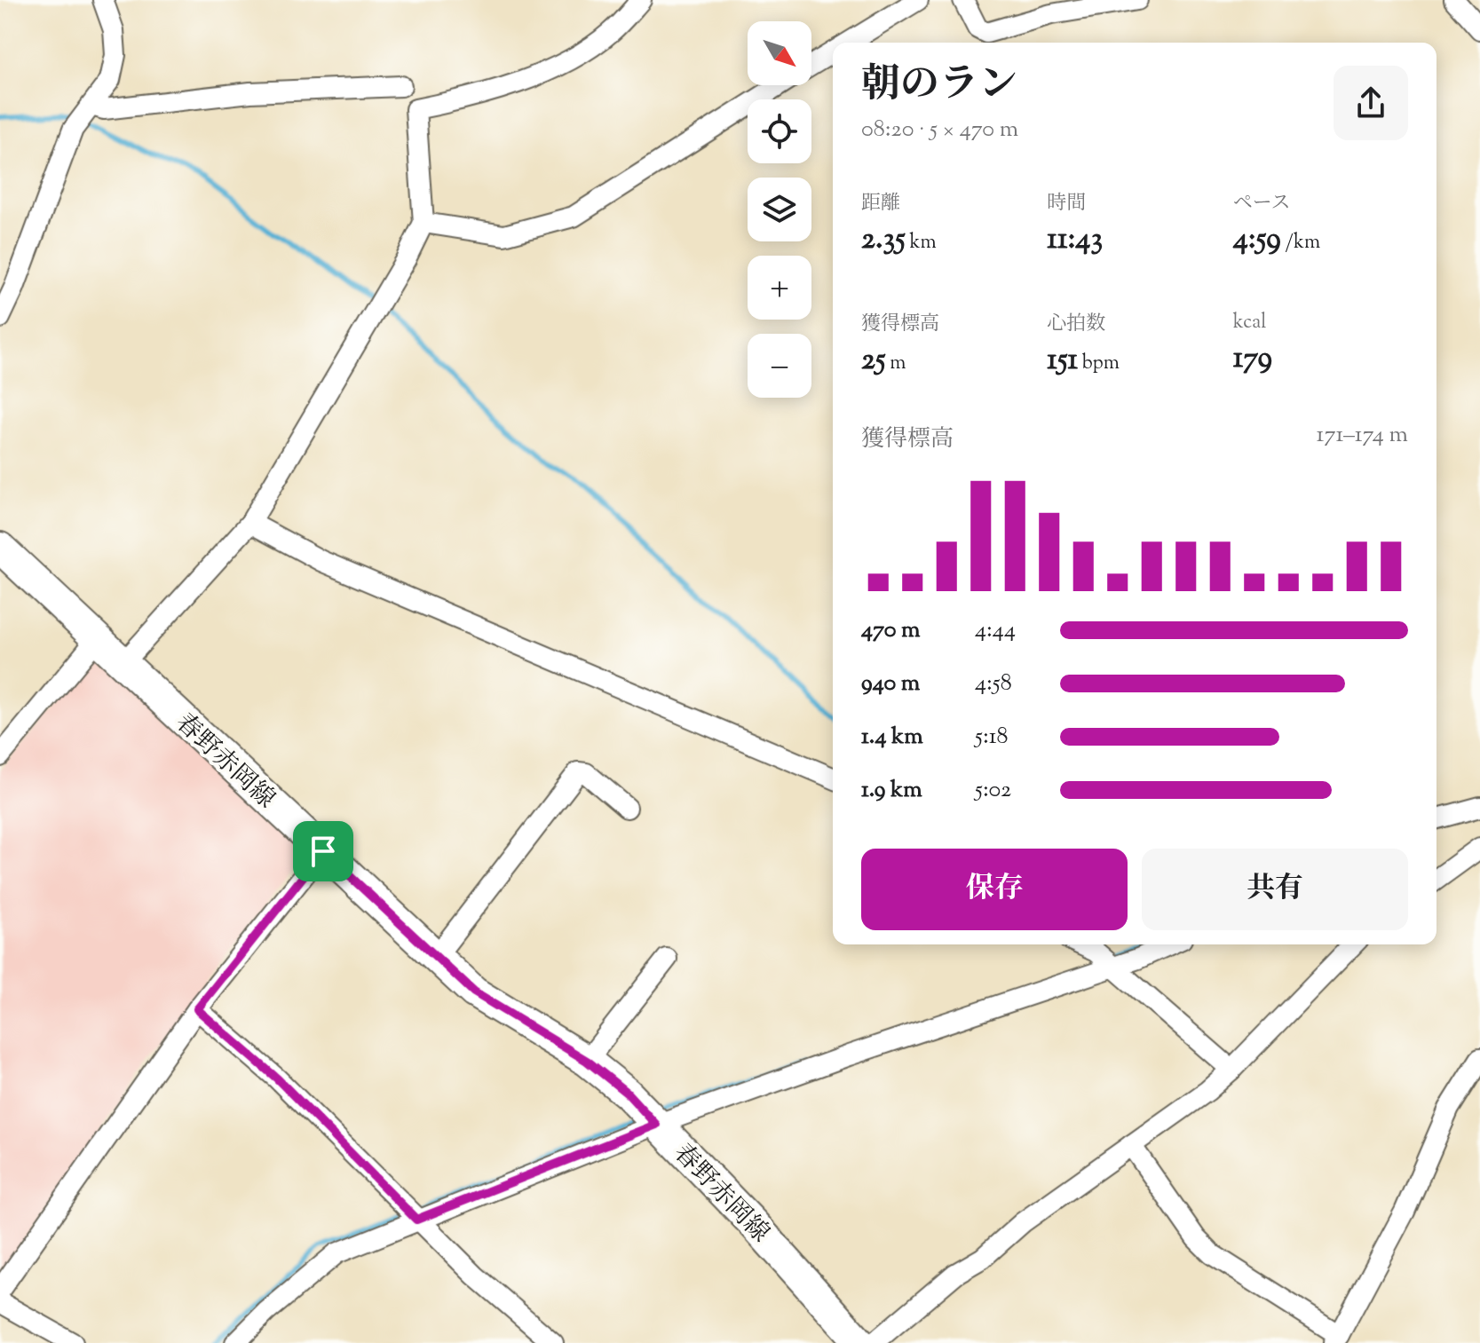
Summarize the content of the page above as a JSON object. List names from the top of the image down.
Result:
{
  "streets": {
    "main road": ["春野赤岡線"]
  },
  "north": "bottom right",
  "page": {
    "map_buttons": ["+", "−"],
    "heading": ["朝のラン", "08:20 · 5 × 470 m"],
    "stats": [
      ["距離", "2.35 km"],
      ["時間", "11:43"],
      ["ペース", "4:59 /km"],
      ["獲得標高", "25 m"],
      ["心拍数", "151 bpm"],
      ["kcal", "179"]
    ],
    "chart": ["獲得標高", "171–174 m"],
    "list": [
      {
        "name": "470 m",
        "note": "4:44"
      },
      {
        "name": "940 m",
        "note": "4:58"
      },
      {
        "name": "1.4 km",
        "note": "5:18"
      },
      {
        "name": "1.9 km",
        "note": "5:02"
      }
    ],
    "buttons": ["保存", "共有"]
  }
}
